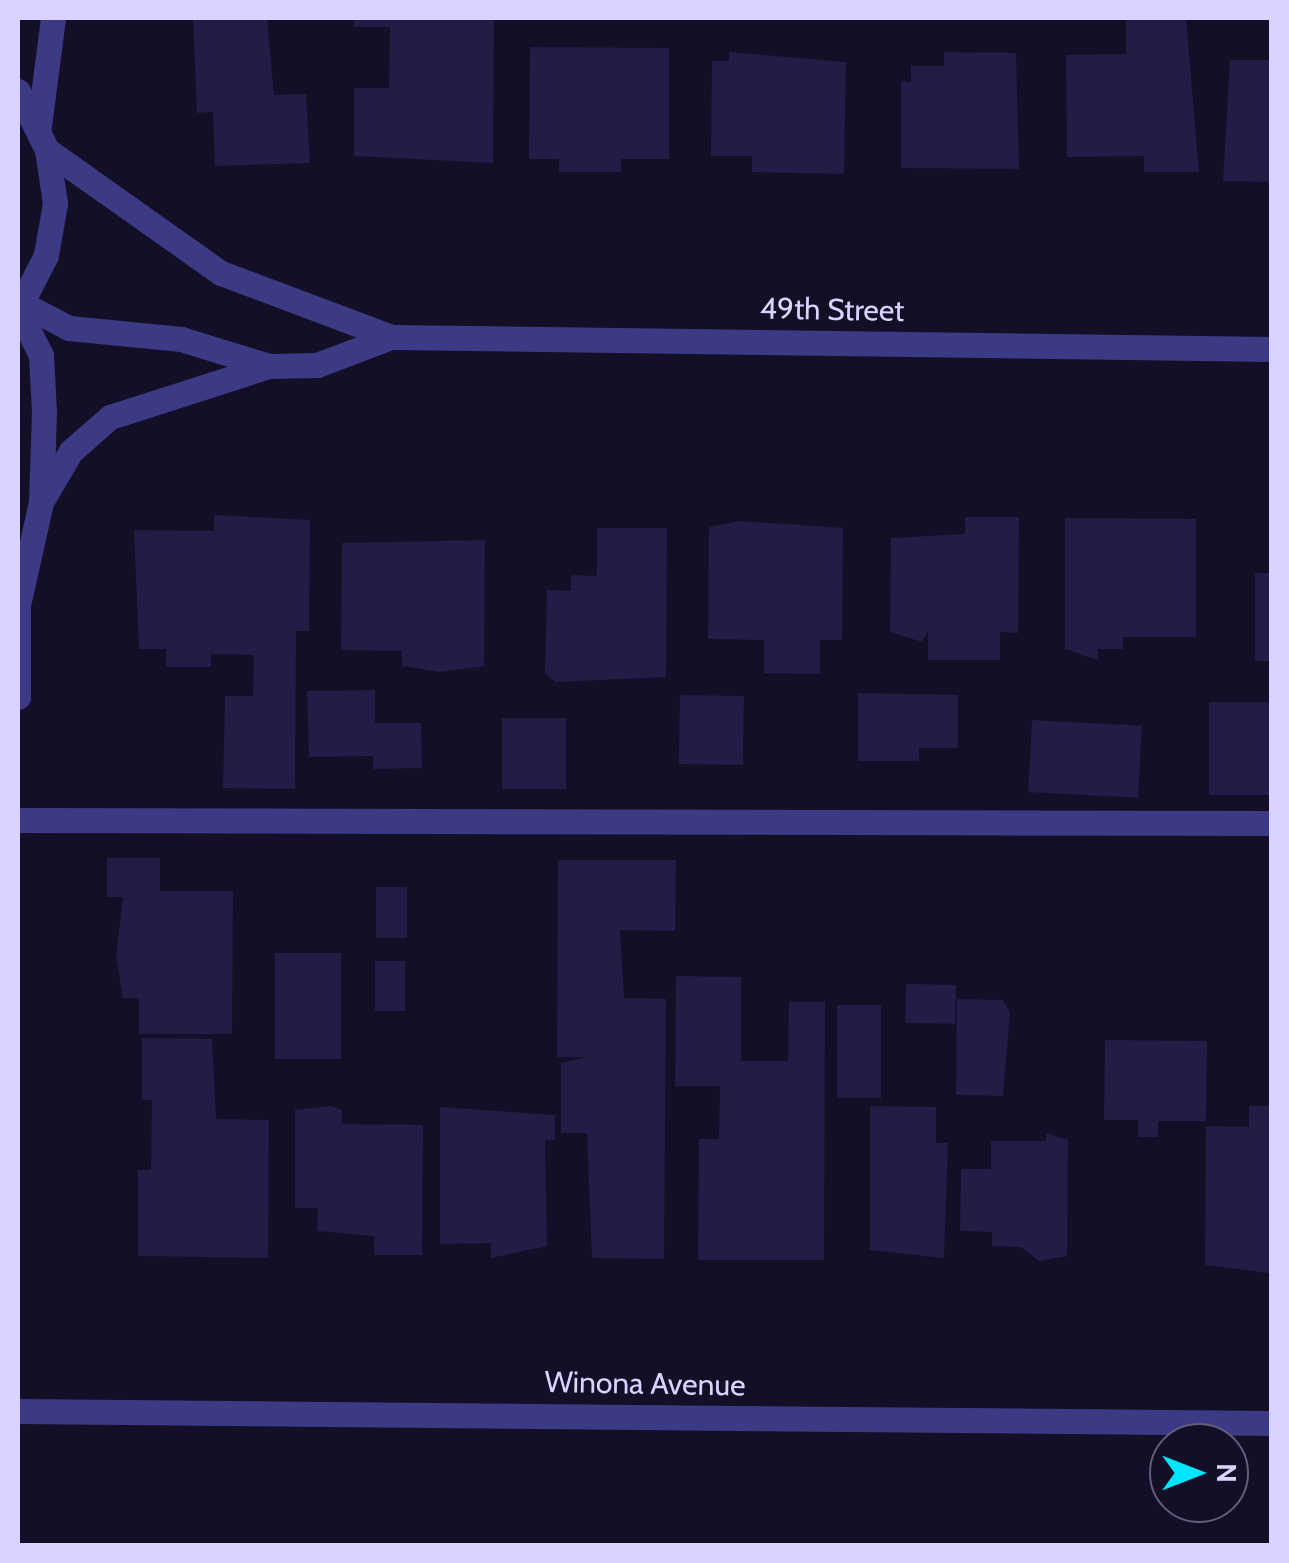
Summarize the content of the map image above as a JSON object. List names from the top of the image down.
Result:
{
  "streets": {
    "street": ["49th Street", "Winona Avenue"]
  },
  "north": "right"
}
